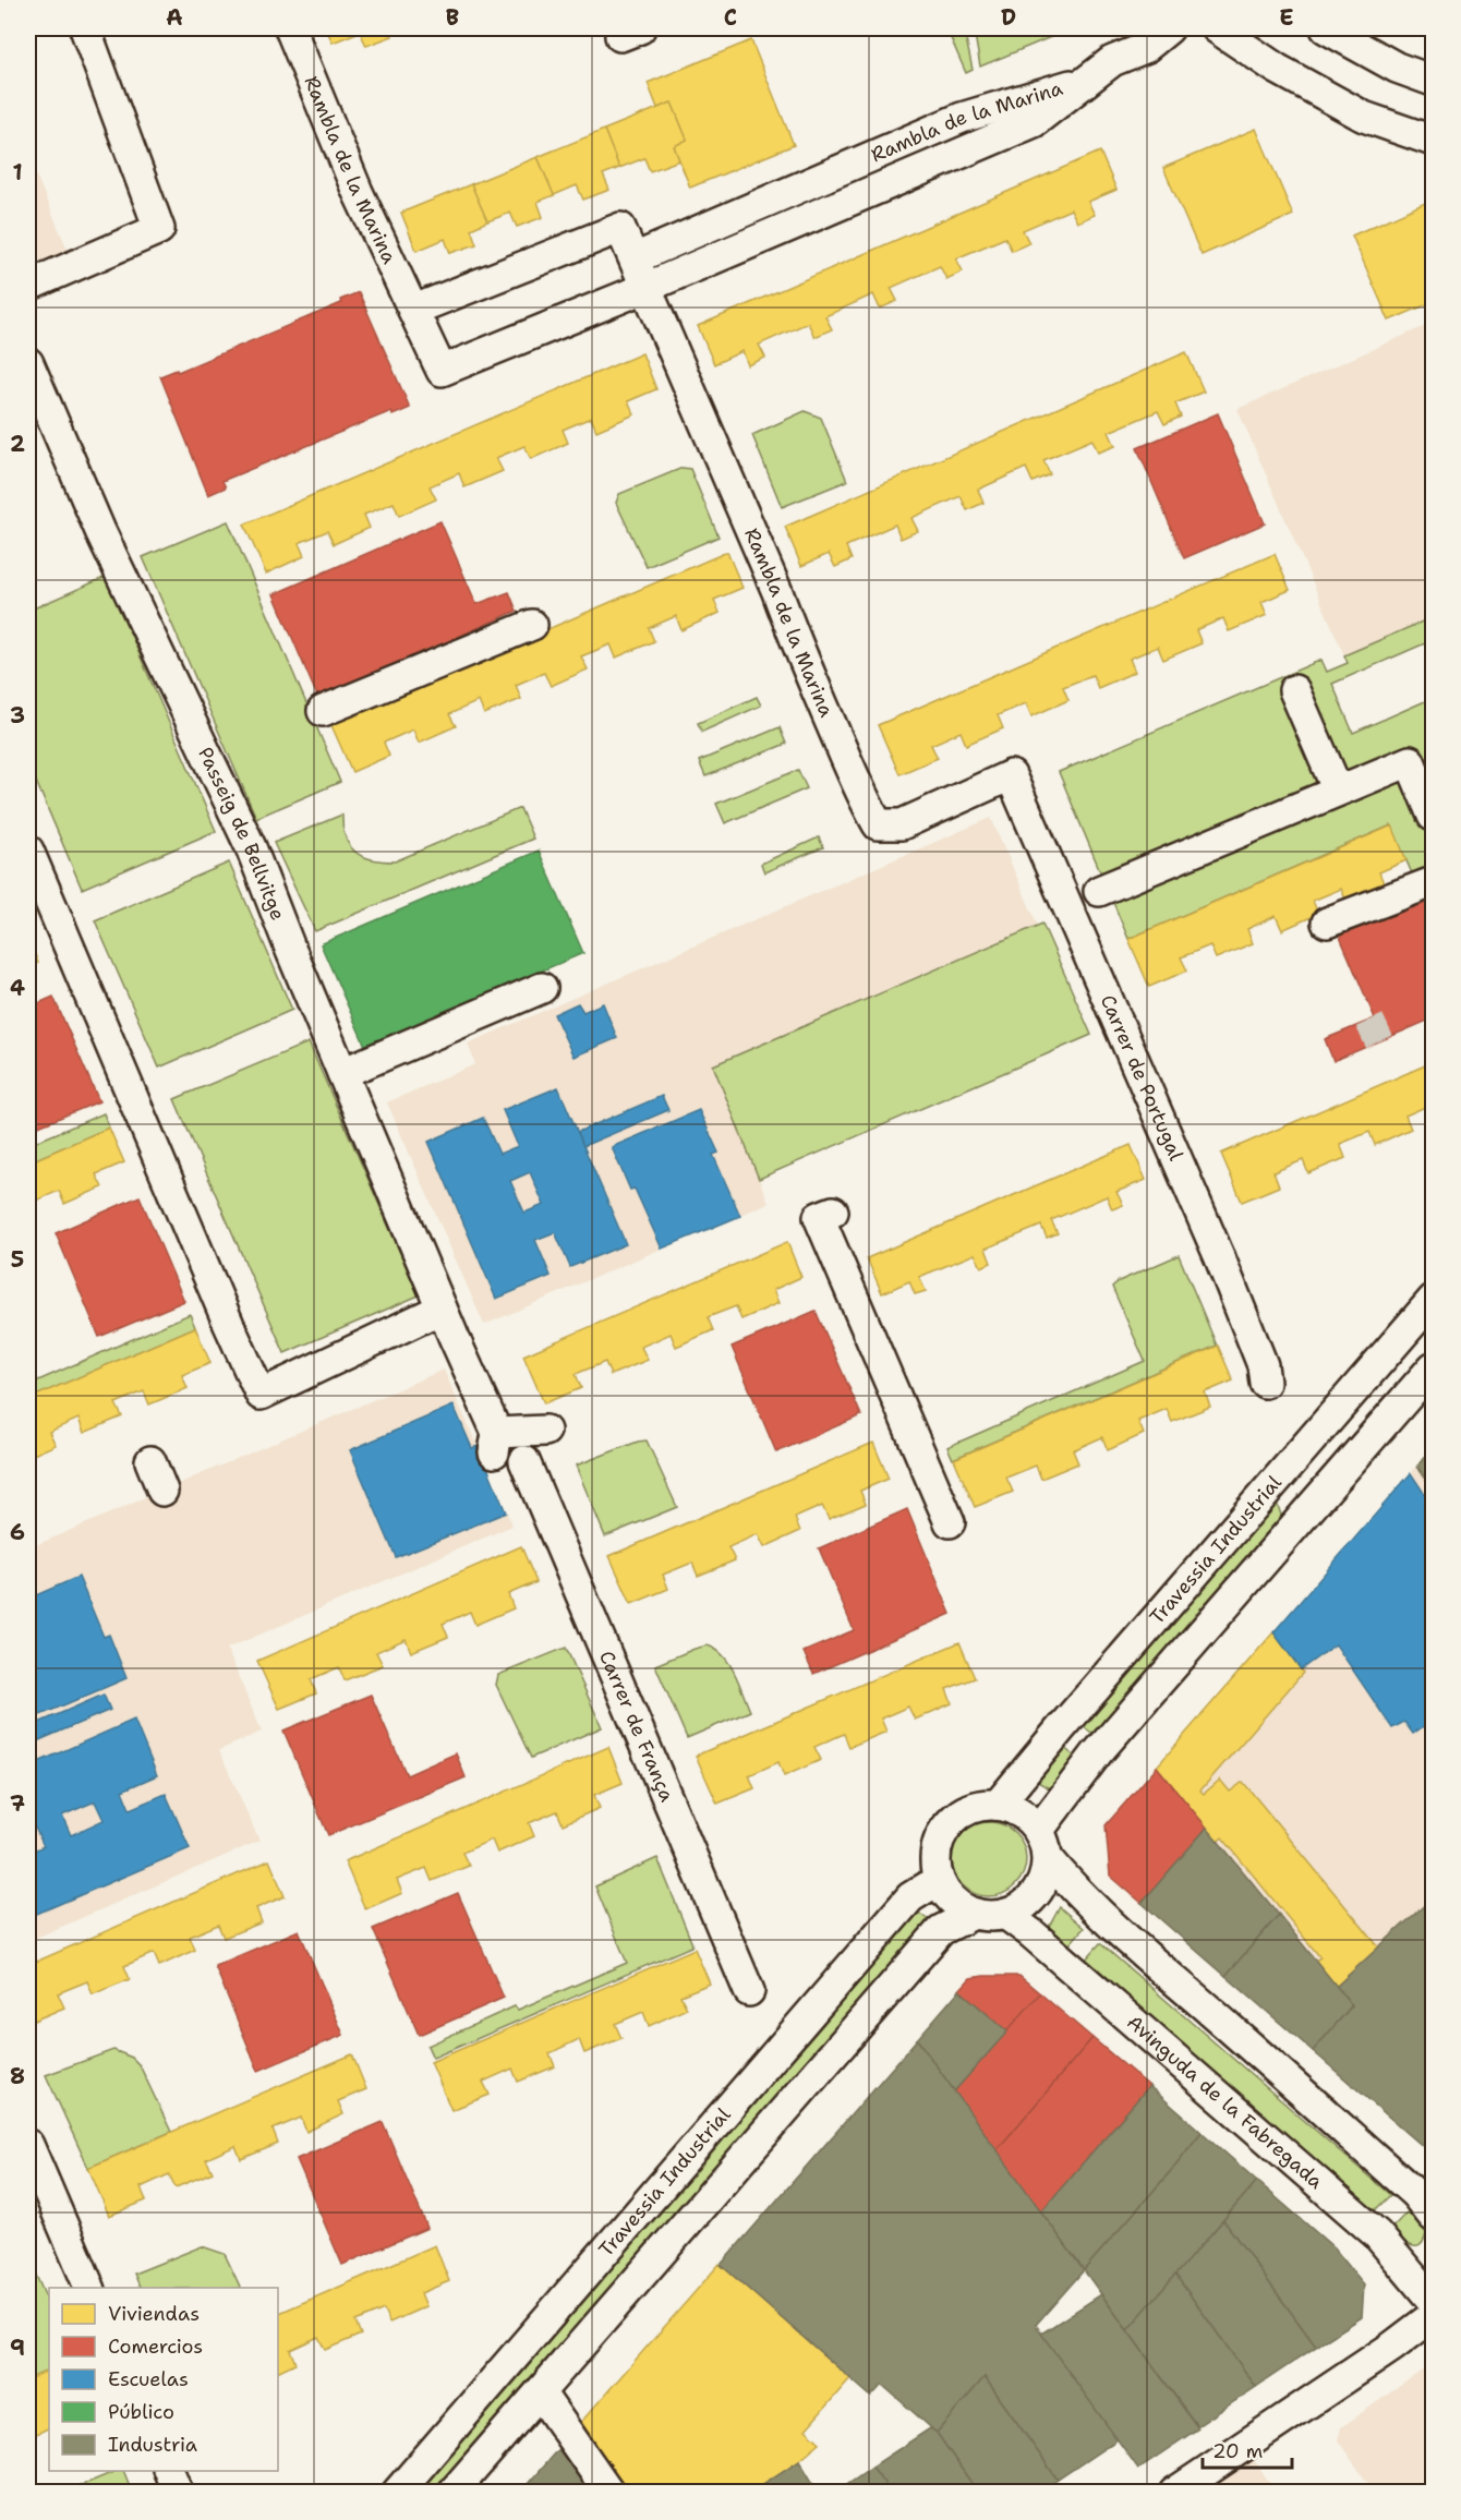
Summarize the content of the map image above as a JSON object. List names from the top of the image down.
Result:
{
  "streets": {
    "street": [
      "Rambla de la Marina",
      "Passeig de Bellvitge",
      "Carrer de Portugal",
      "Travessia Industrial",
      "Carrer de França",
      "Avinguda de la Fabregada"
    ]
  },
  "crossings": [
    ["Rambla de la Marina", "Carrer de Portugal"],
    ["Travessia Industrial", "Avinguda de la Fabregada"]
  ],
  "legend": [
    "Viviendas",
    "Comercios",
    "Escuelas",
    "Público",
    "Industria"
  ],
  "scale_bar": "20 m",
  "grid": {
    "columns": [
      "A",
      "B",
      "C",
      "D",
      "E"
    ],
    "rows": [
      "1",
      "2",
      "3",
      "4",
      "5",
      "6",
      "7",
      "8",
      "9"
    ]
  }
}
